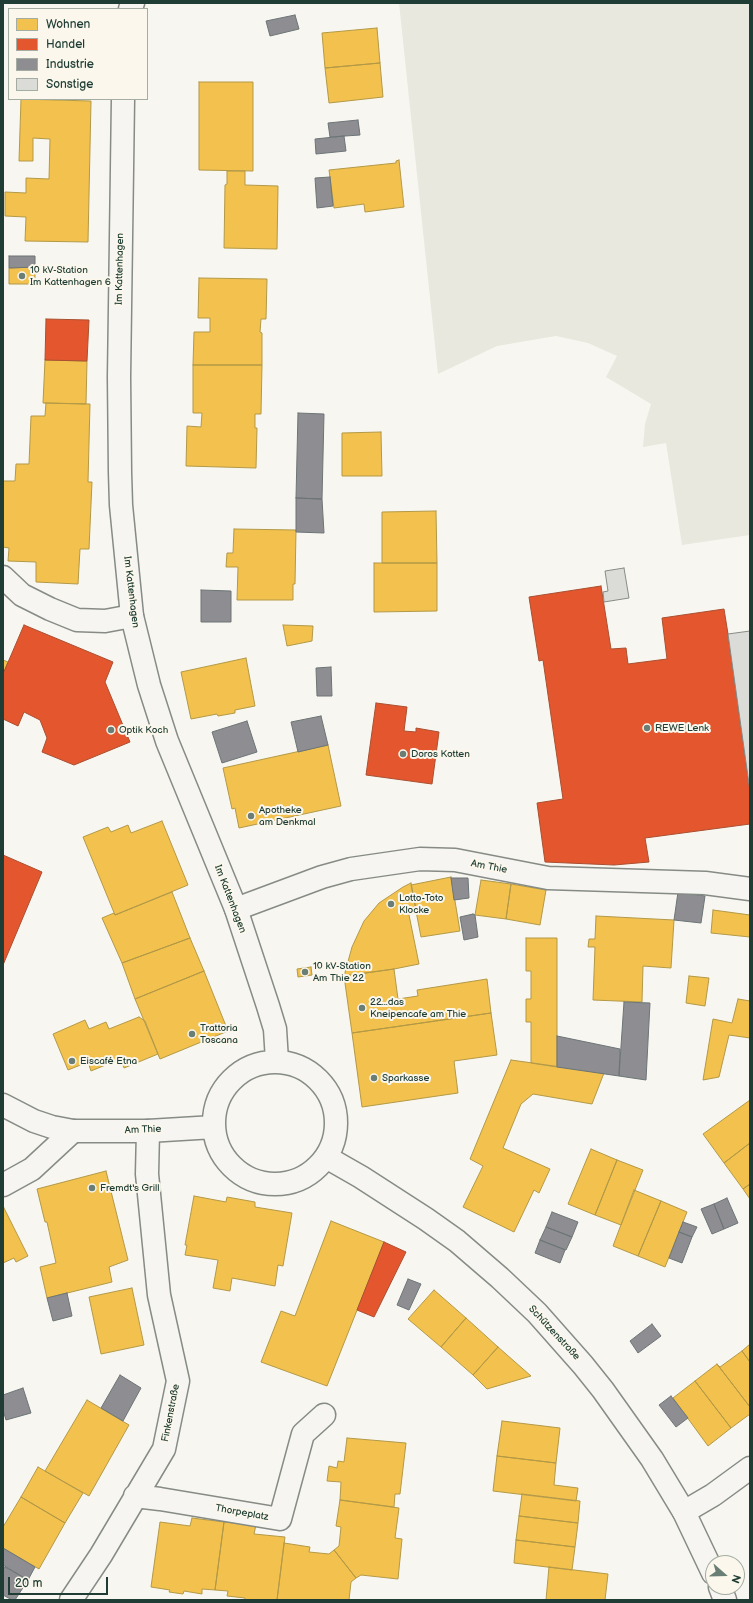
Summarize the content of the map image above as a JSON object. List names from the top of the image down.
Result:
{
  "streets": {
    "street": [
      "Im Kattenhagen",
      "Am Thie",
      "Schützenstraße",
      "Finkenstraße",
      "Thorpeplatz"
    ]
  },
  "crossings": [
    ["Im Kattenhagen", "Am Thie"],
    ["Im Kattenhagen", "Schützenstraße"],
    ["Am Thie", "Schützenstraße"],
    ["Am Thie", "Finkenstraße"],
    ["Finkenstraße", "Thorpeplatz"]
  ],
  "places": [
    "10 kV-Station Im Kattenhagen 6",
    "REWE Lenk",
    "Optik Koch",
    "Doros Kotten",
    "Apotheke am Denkmal",
    "Lotto-Toto Klocke",
    "10 kV-Station Am Thie 22",
    "22...das Kneipencafe am Thie",
    "Trattoria Toscana",
    "Eiscafé Etna",
    "Sparkasse",
    "Fremdt's Grill"
  ],
  "legend": [
    "Wohnen",
    "Handel",
    "Industrie",
    "Sonstige"
  ],
  "scale_bar": "20 m",
  "north": "right"
}
